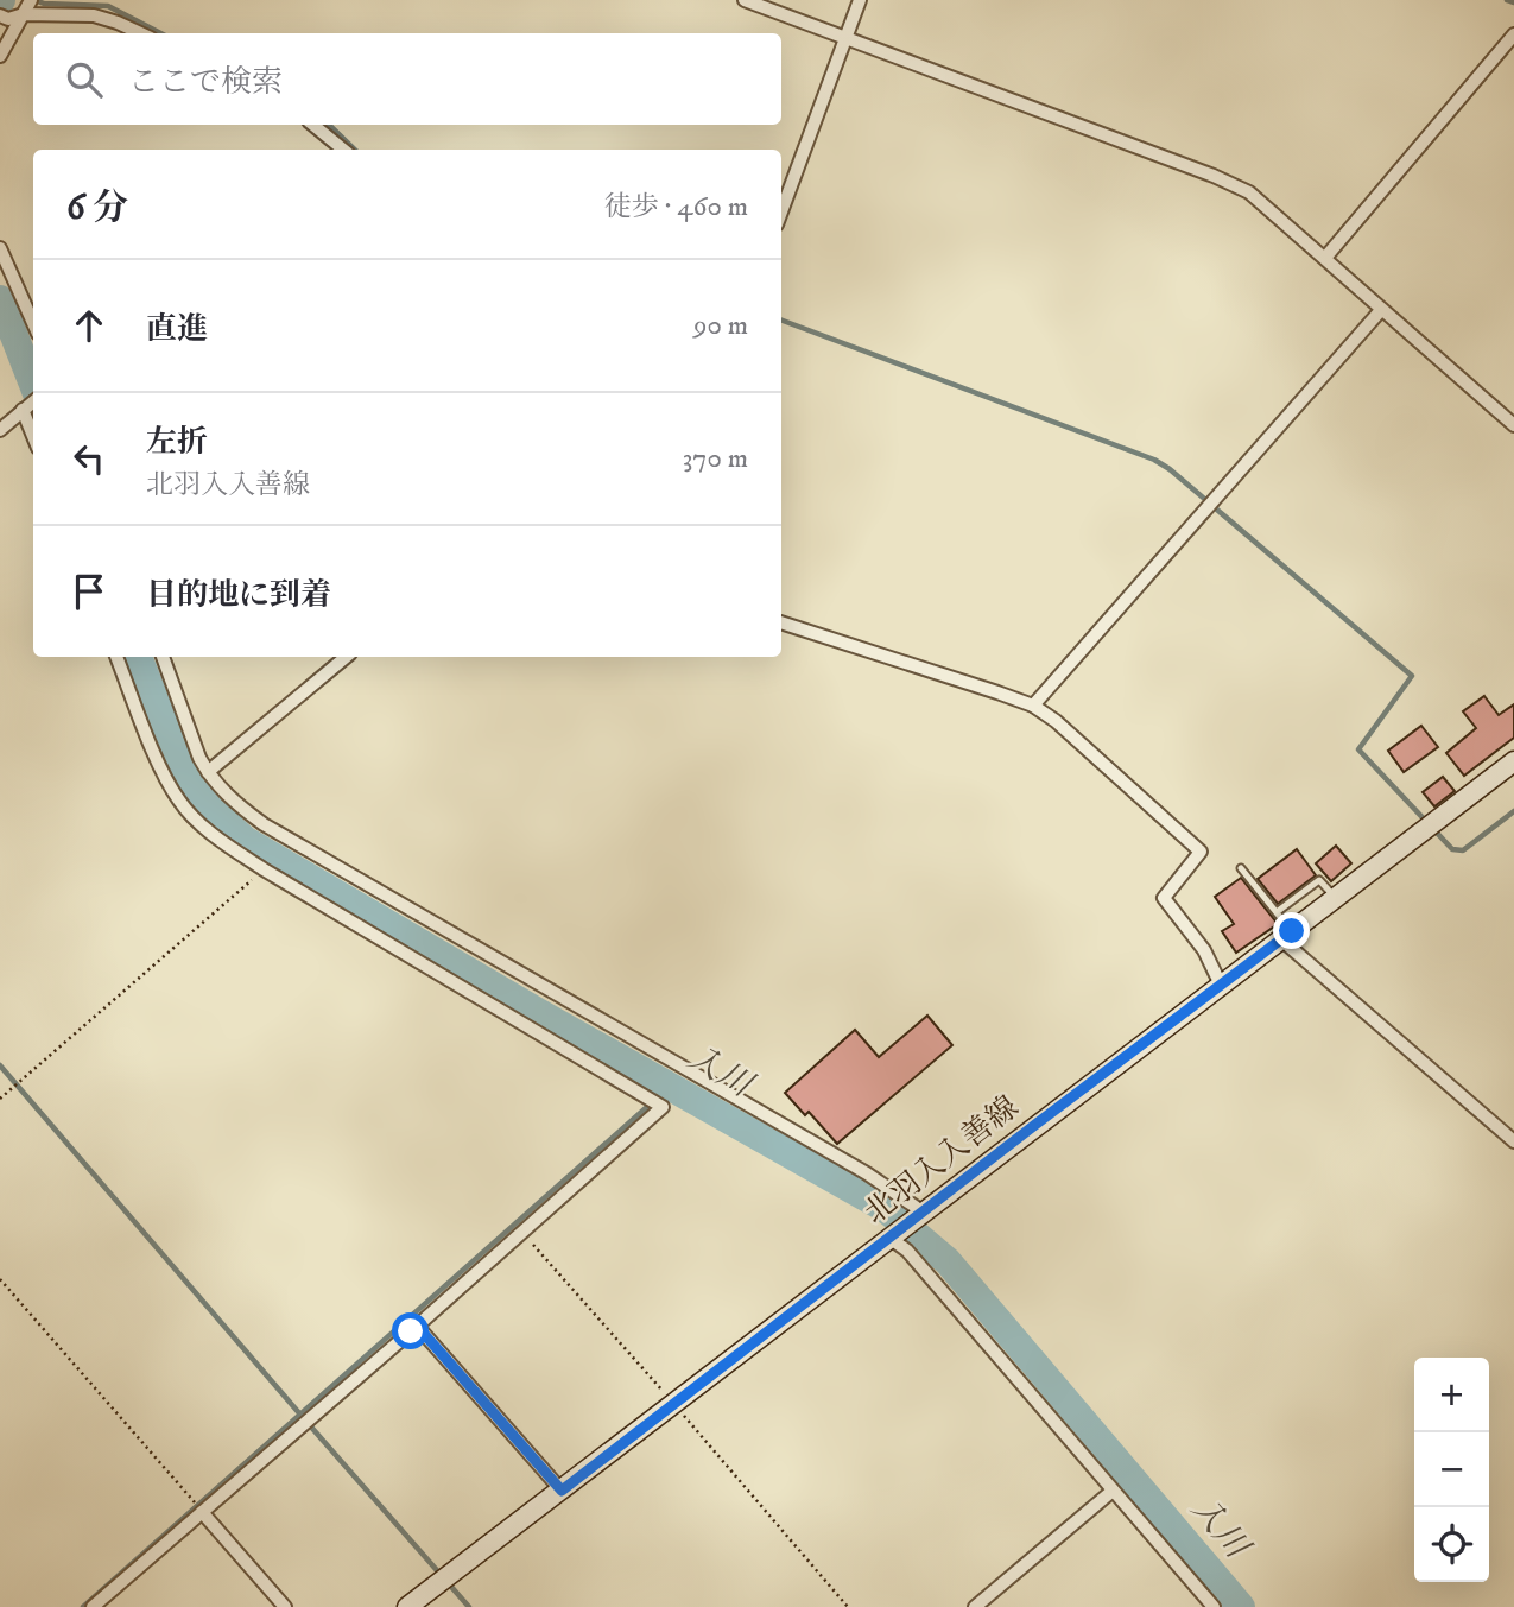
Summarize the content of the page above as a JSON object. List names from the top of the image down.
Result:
{
  "streets": {
    "main road": ["北羽入入善線"]
  },
  "water": ["入川"],
  "page": {
    "search": "ここで検索",
    "heading": ["6 分", "徒歩 · 460 m"],
    "list": [
      ["直進", "90 m"],
      ["左折", "北羽入入善線", "370 m"],
      "目的地に到着"
    ],
    "map_buttons": ["+", "−"]
  }
}
